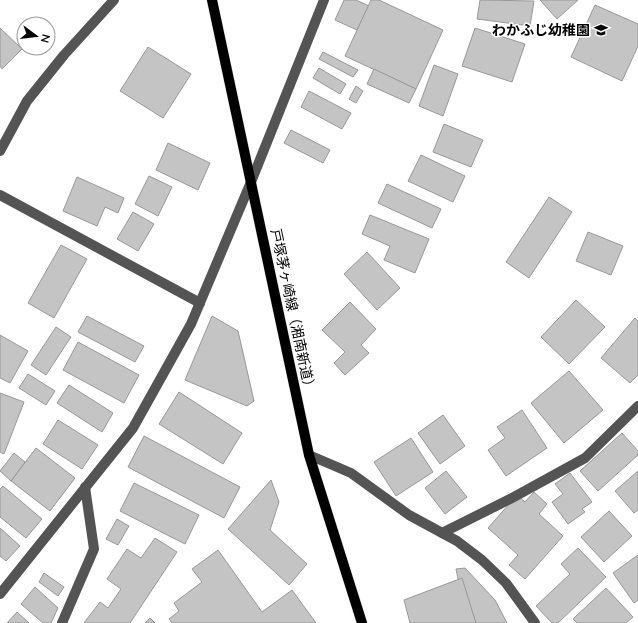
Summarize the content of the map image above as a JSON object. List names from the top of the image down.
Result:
{
  "streets": {
    "main road": ["戸塚茅ヶ崎線（湘南新道）"]
  },
  "places": {
    "school or university": ["わかふじ幼稚園"]
  },
  "north": "right"
}
